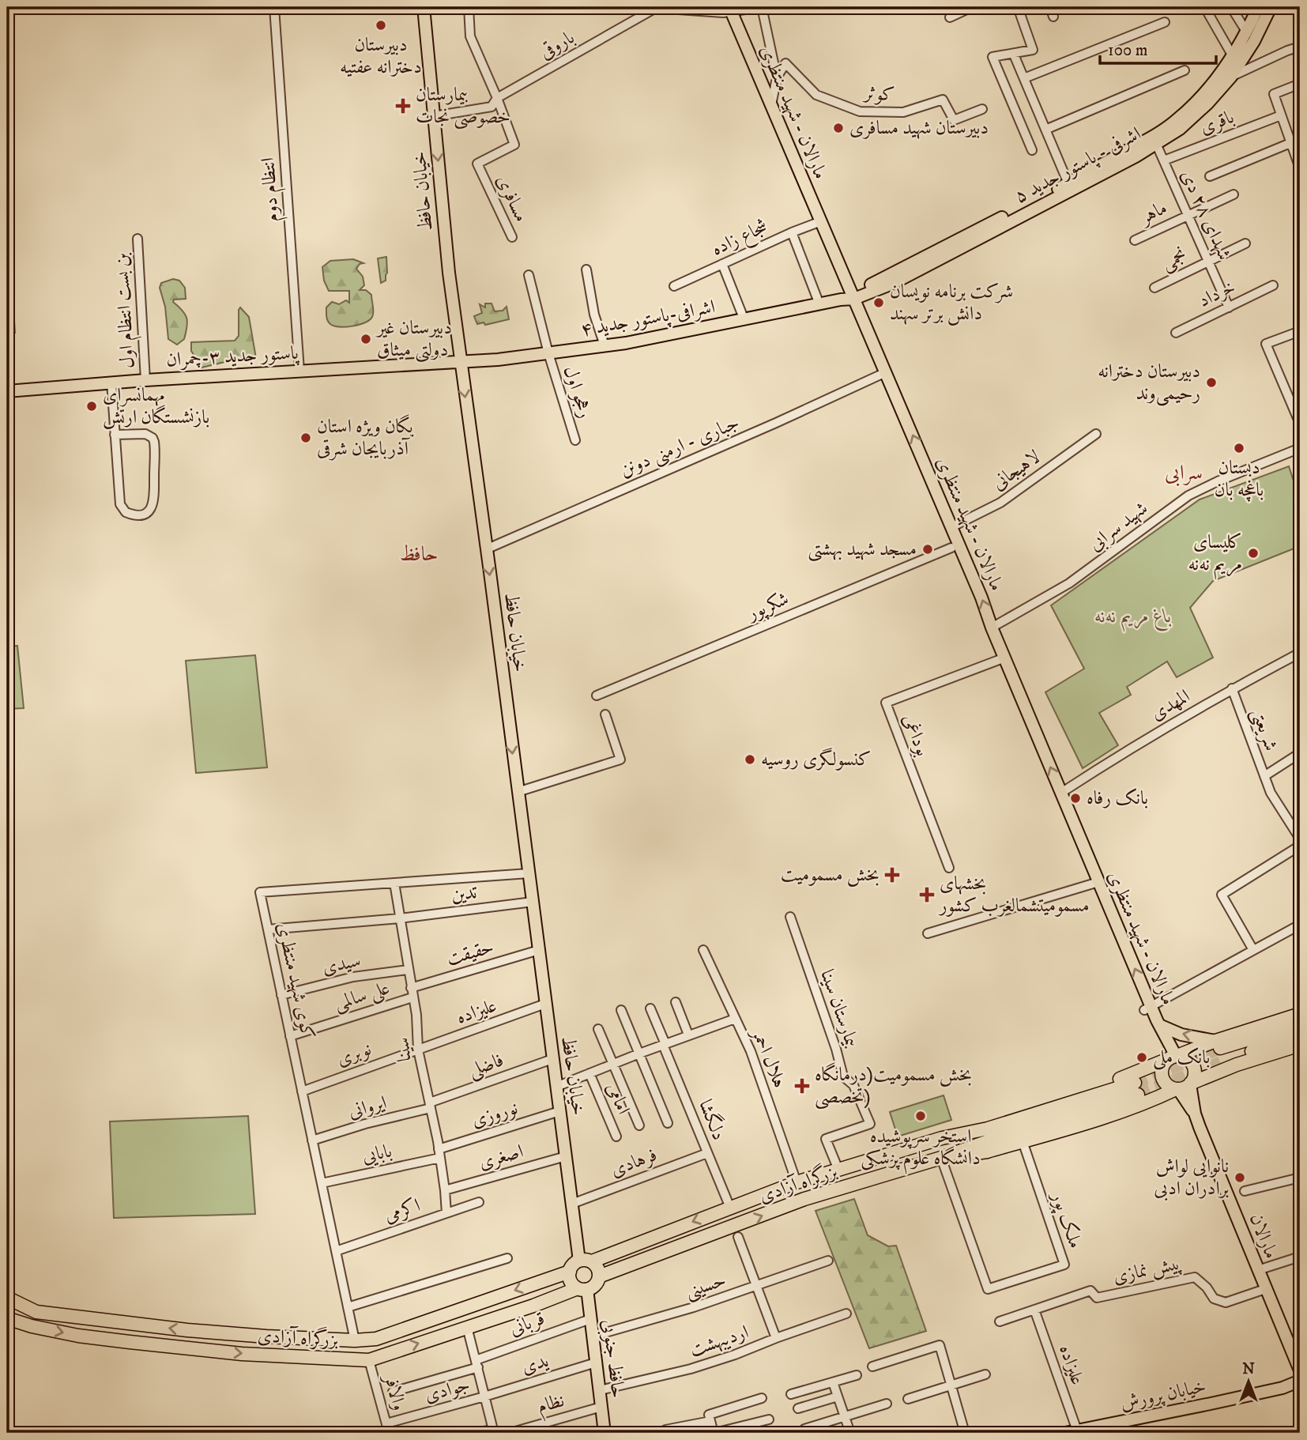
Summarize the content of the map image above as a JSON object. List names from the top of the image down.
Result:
{
  "streets": {
    "highway": ["بزرگراه آزادی"],
    "main road": [
      "مارالان - شهید منتظری",
      "اشرفی - پاستور جدید ۵",
      "خیابان حافظ",
      "اشرافی-پاستور جدید ۴",
      "پاستور جدید ۳-چمران",
      "مارالان",
      "حافظ جنوبی",
      "خیابان پرورش"
    ],
    "street": [
      "باروقی",
      "کوثر",
      "باقری",
      "انتظام دوم",
      "مسافری",
      "ماهر",
      "شهدای ۲۸ دی",
      "شجاع زاده",
      "نجمی",
      "خرداد",
      "بن بست انتظام اول",
      "رهجو اول",
      "جباری - ارمنی دونن",
      "لاهیجانی",
      "شهید سرابی",
      "شکرپور",
      "المهدی",
      "شریعتی",
      "بوداغی",
      "تدین",
      "حقیقت",
      "سیدی",
      "کوی شهید منتظری",
      "علی سالمی",
      "بیمارستان سینا",
      "علیزاده",
      "سینا",
      "نوبری",
      "هلال احمر",
      "فاضلی",
      "امامی",
      "ایروانی",
      "نوروزی",
      "دلگشا",
      "بابایی",
      "اصغری",
      "فرهادی",
      "اکرمی",
      "ملک پور",
      "پیش نمازی",
      "حسینی",
      "قربانی",
      "اردیبهشت",
      "یدی",
      "جوادی",
      "والافر",
      "نظام"
    ]
  },
  "crossings": [
    ["باروقی", "مارالان - شهید منتظری"],
    ["باروقی", "خیابان حافظ"],
    ["باروقی", "مسافری"],
    ["مارالان - شهید منتظری", "اشرفی - پاستور جدید ۵"],
    ["مارالان - شهید منتظری", "شجاع زاده"],
    ["مارالان - شهید منتظری", "اشرافی-پاستور جدید ۴"],
    ["مارالان - شهید منتظری", "جباری - ارمنی دونن"],
    ["مارالان - شهید منتظری", "لاهیجانی"],
    ["مارالان - شهید منتظری", "شهید سرابی"],
    ["مارالان - شهید منتظری", "المهدی"],
    ["مارالان - شهید منتظری", "بوداغی"],
    ["مارالان - شهید منتظری", "بزرگراه آزادی"],
    ["مارالان - شهید منتظری", "مارالان"],
    ["باقری", "شهدای ۲۸ دی"],
    ["اشرفی - پاستور جدید ۵", "شهدای ۲۸ دی"],
    ["اشرفی - پاستور جدید ۵", "اشرافی-پاستور جدید ۴"],
    ["انتظام دوم", "پاستور جدید ۳-چمران"],
    ["خیابان حافظ", "اشرافی-پاستور جدید ۴"],
    ["خیابان حافظ", "پاستور جدید ۳-چمران"],
    ["خیابان حافظ", "جباری - ارمنی دونن"],
    ["خیابان حافظ", "تدین"],
    ["خیابان حافظ", "حقیقت"],
    ["خیابان حافظ", "کوی شهید منتظری"],
    ["خیابان حافظ", "علیزاده"],
    ["خیابان حافظ", "فاضلی"],
    ["خیابان حافظ", "نوروزی"],
    ["خیابان حافظ", "اصغری"],
    ["خیابان حافظ", "فرهادی"],
    ["خیابان حافظ", "بزرگراه آزادی"],
    ["خیابان حافظ", "حافظ جنوبی"],
    ["ماهر", "شهدای ۲۸ دی"],
    ["شهدای ۲۸ دی", "نجمی"],
    ["شهدای ۲۸ دی", "خرداد"],
    ["بن بست انتظام اول", "پاستور جدید ۳-چمران"],
    ["اشرافی-پاستور جدید ۴", "پاستور جدید ۳-چمران"],
    ["اشرافی-پاستور جدید ۴", "رهجو اول"],
    ["المهدی", "شریعتی"],
    ["تدین", "سینا"],
    ["حقیقت", "سینا"],
    ["سیدی", "کوی شهید منتظری"],
    ["سیدی", "سینا"],
    ["کوی شهید منتظری", "علی سالمی"],
    ["کوی شهید منتظری", "سینا"],
    ["کوی شهید منتظری", "نوبری"],
    ["کوی شهید منتظری", "ایروانی"],
    ["کوی شهید منتظری", "بابایی"],
    ["کوی شهید منتظری", "بزرگراه آزادی"],
    ["کوی شهید منتظری", "اکرمی"],
    ["علی سالمی", "سینا"],
    ["بیمارستان سینا", "بزرگراه آزادی"],
    ["علیزاده", "سینا"],
    ["علیزاده", "نوبری"],
    ["علیزاده", "پیش نمازی"],
    ["علیزاده", "خیابان پرورش"],
    ["سینا", "نوبری"],
    ["سینا", "فاضلی"],
    ["سینا", "ایروانی"],
    ["سینا", "نوروزی"],
    ["سینا", "بابایی"],
    ["سینا", "اصغری"],
    ["سینا", "اکرمی"],
    ["هلال احمر", "بزرگراه آزادی"],
    ["فاضلی", "ایروانی"],
    ["نوروزی", "بابایی"],
    ["دلگشا", "فرهادی"],
    ["دلگشا", "بزرگراه آزادی"],
    ["بزرگراه آزادی", "ملک پور"],
    ["بزرگراه آزادی", "مارالان"],
    ["بزرگراه آزادی", "حافظ جنوبی"],
    ["بزرگراه آزادی", "والافر"],
    ["مارالان", "پیش نمازی"],
    ["حسینی", "حافظ جنوبی"],
    ["قربانی", "حافظ جنوبی"],
    ["اردیبهشت", "حافظ جنوبی"],
    ["حافظ جنوبی", "یدی"],
    ["حافظ جنوبی", "نظام"],
    ["یدی", "جوادی"],
    ["جوادی", "والافر"]
  ],
  "one_way": ["مارالان - شهید منتظری", "خیابان حافظ"],
  "districts": ["سرابی", "حافظ"],
  "parks": ["باغ مریم نه‌نه"],
  "places": {
    "other": [
      "دبیرستان دخترانه عفتیه",
      "دبیرستان شهید مسافری",
      "شرکت برنامه نویسان دانش برتر سهند",
      "دبیرستان غیر دولتی میثاق",
      "دبیرستان دخترانه رحیمی‌وند",
      "مهمانسرای بازنشستگان ارتش",
      "یگان ویژه استان آذربایجان شرقی",
      "دبستان باغچه بان",
      "مسجد شهید بهشتی",
      "کلیسای مریم نه‌نه",
      "کنسولگری روسیه",
      "بانک رفاه",
      "بانک ملی",
      "استخر سرپوشیده دانشگاه علوم پزشکی",
      "نانوایی لواش برادران ادبی"
    ],
    "health": [
      "بیمارستان خصوصی نجات",
      "بخش مسمومیت",
      "بخشهای مسمومیتشمالغرب کشور",
      "بخش مسمومیت(درمانگاه تخصصی)"
    ]
  },
  "scale_bar": "100 m",
  "north": "top"
}
